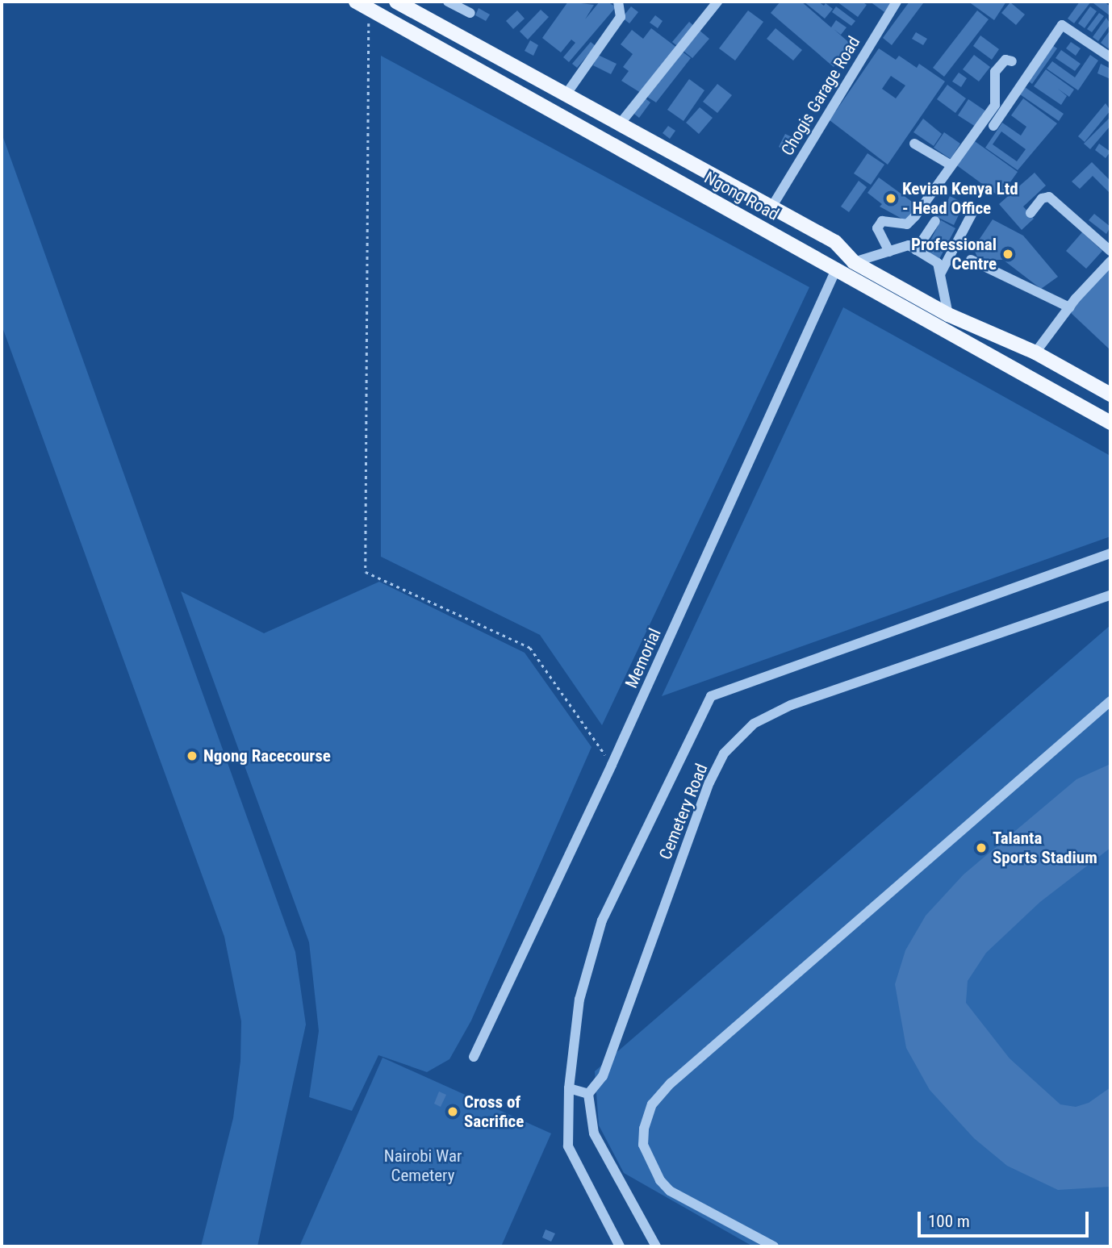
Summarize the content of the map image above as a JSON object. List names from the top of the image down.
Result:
{
  "streets": {
    "main road": ["Ngong Road"],
    "street": ["Chogis Garage Road", "Memorial", "Cemetery Road"]
  },
  "crossings": [
    ["Chogis Garage Road", "Ngong Road"],
    ["Ngong Road", "Memorial"]
  ],
  "parks": ["Nairobi War Cemetery"],
  "places": [
    "Kevian Kenya Ltd - Head Office",
    "Professional Centre",
    "Ngong Racecourse",
    "Talanta Sports Stadium",
    "Cross of Sacrifice"
  ],
  "scale_bar": "100 m"
}
